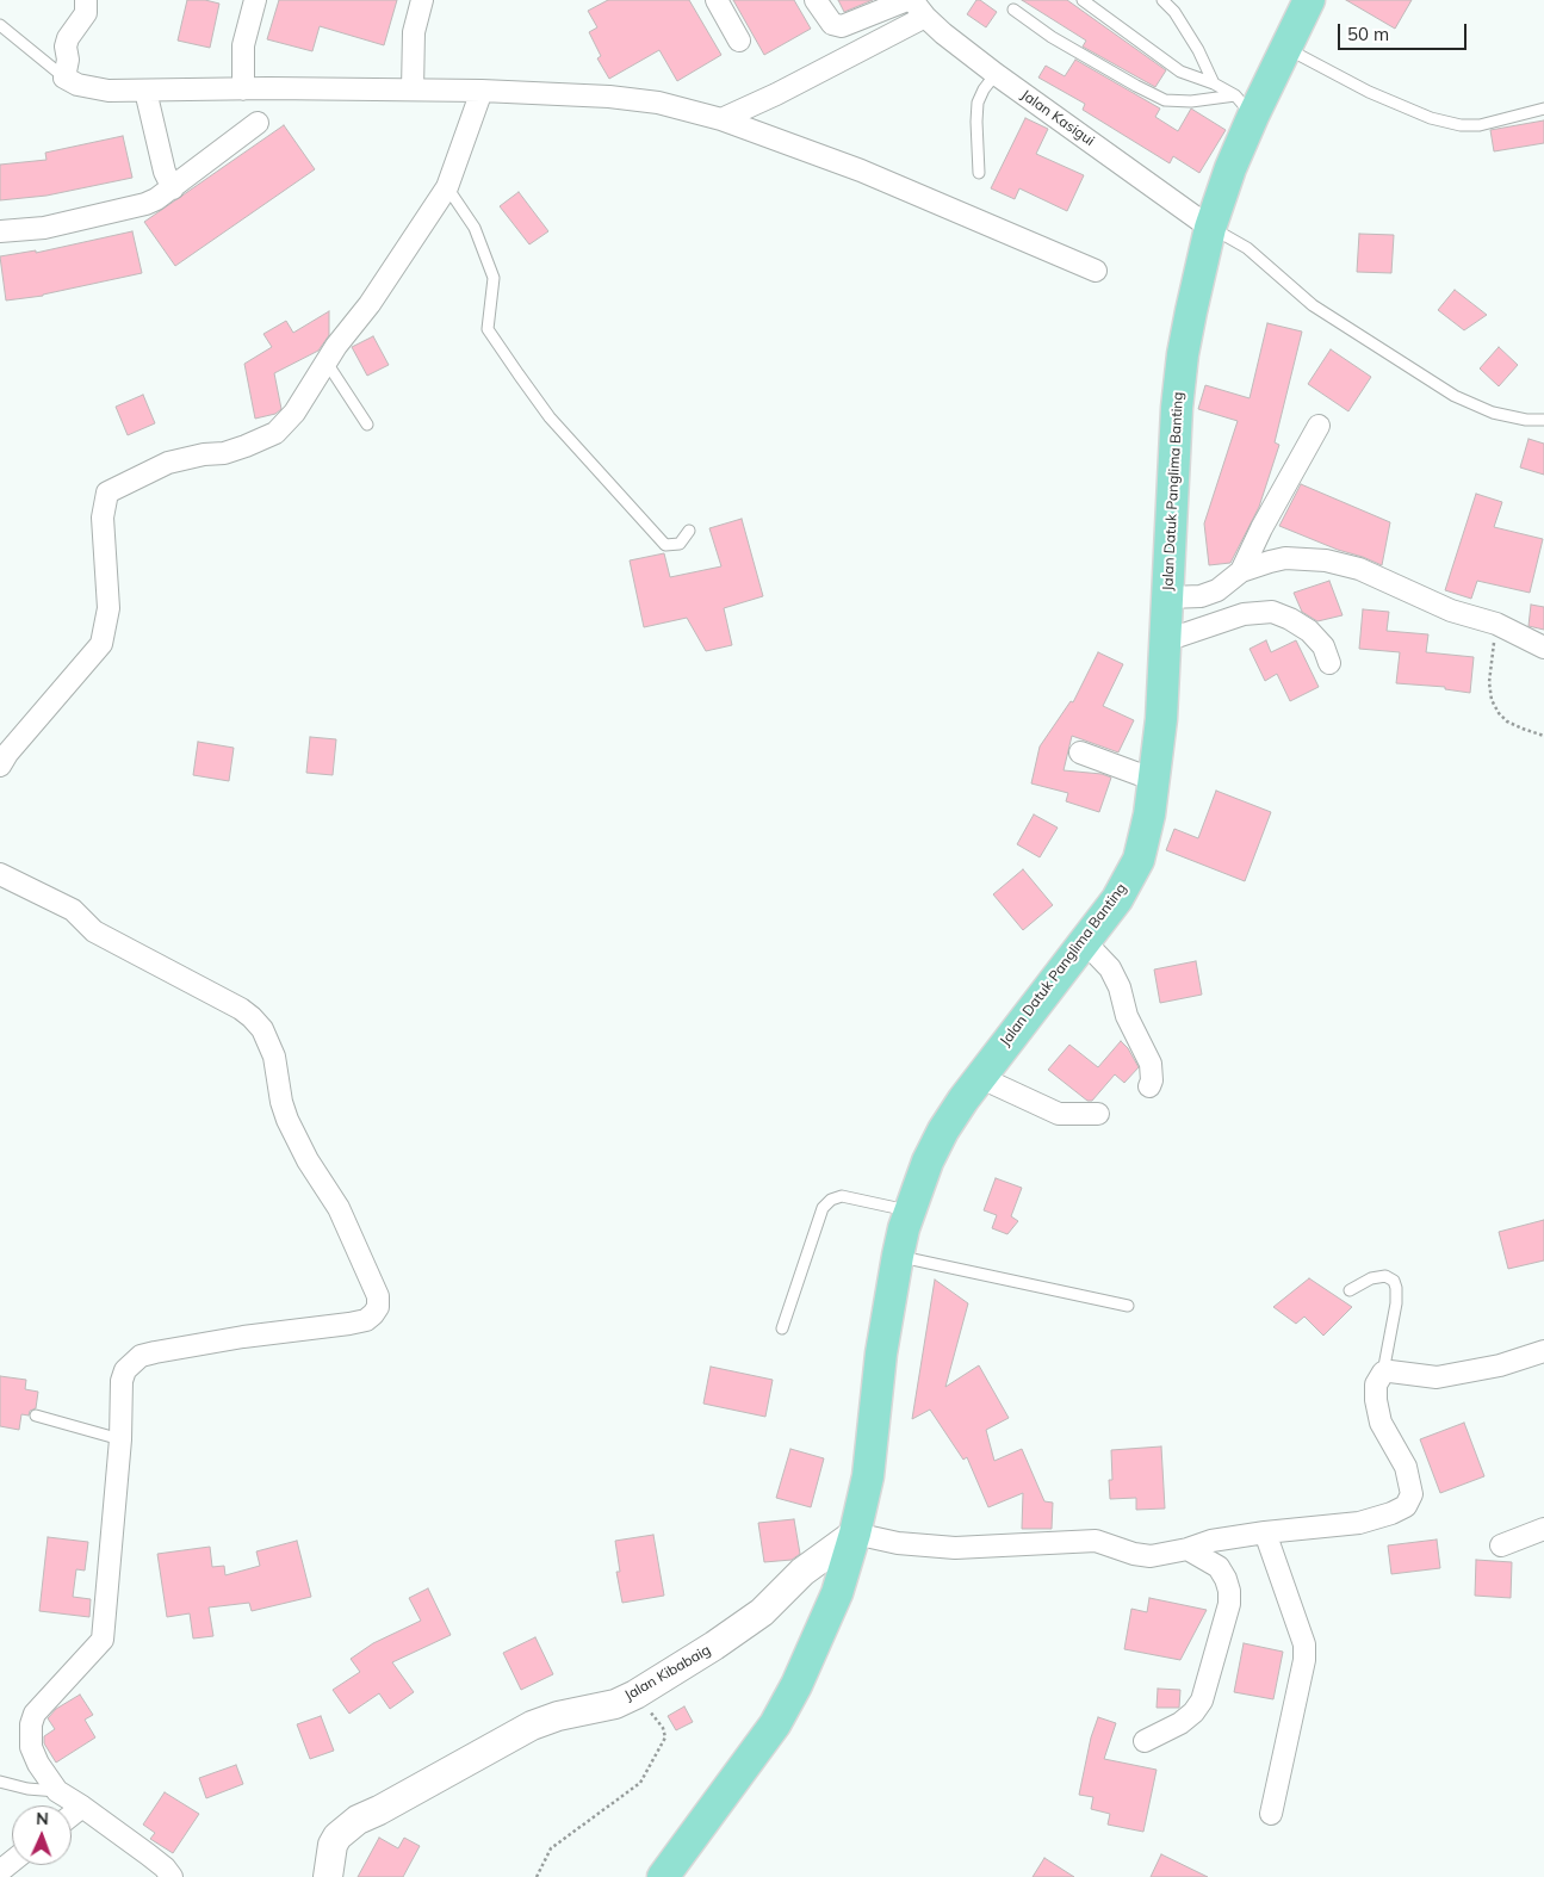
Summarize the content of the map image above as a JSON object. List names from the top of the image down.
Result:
{
  "streets": {
    "main road": ["Jalan Datuk Panglima Banting"],
    "street": ["Jalan Kasigui", "Jalan Kibabaig"]
  },
  "crossings": [
    ["Jalan Kasigui", "Jalan Datuk Panglima Banting"],
    ["Jalan Datuk Panglima Banting", "Jalan Kibabaig"]
  ],
  "scale_bar": "50 m",
  "north": "top"
}
